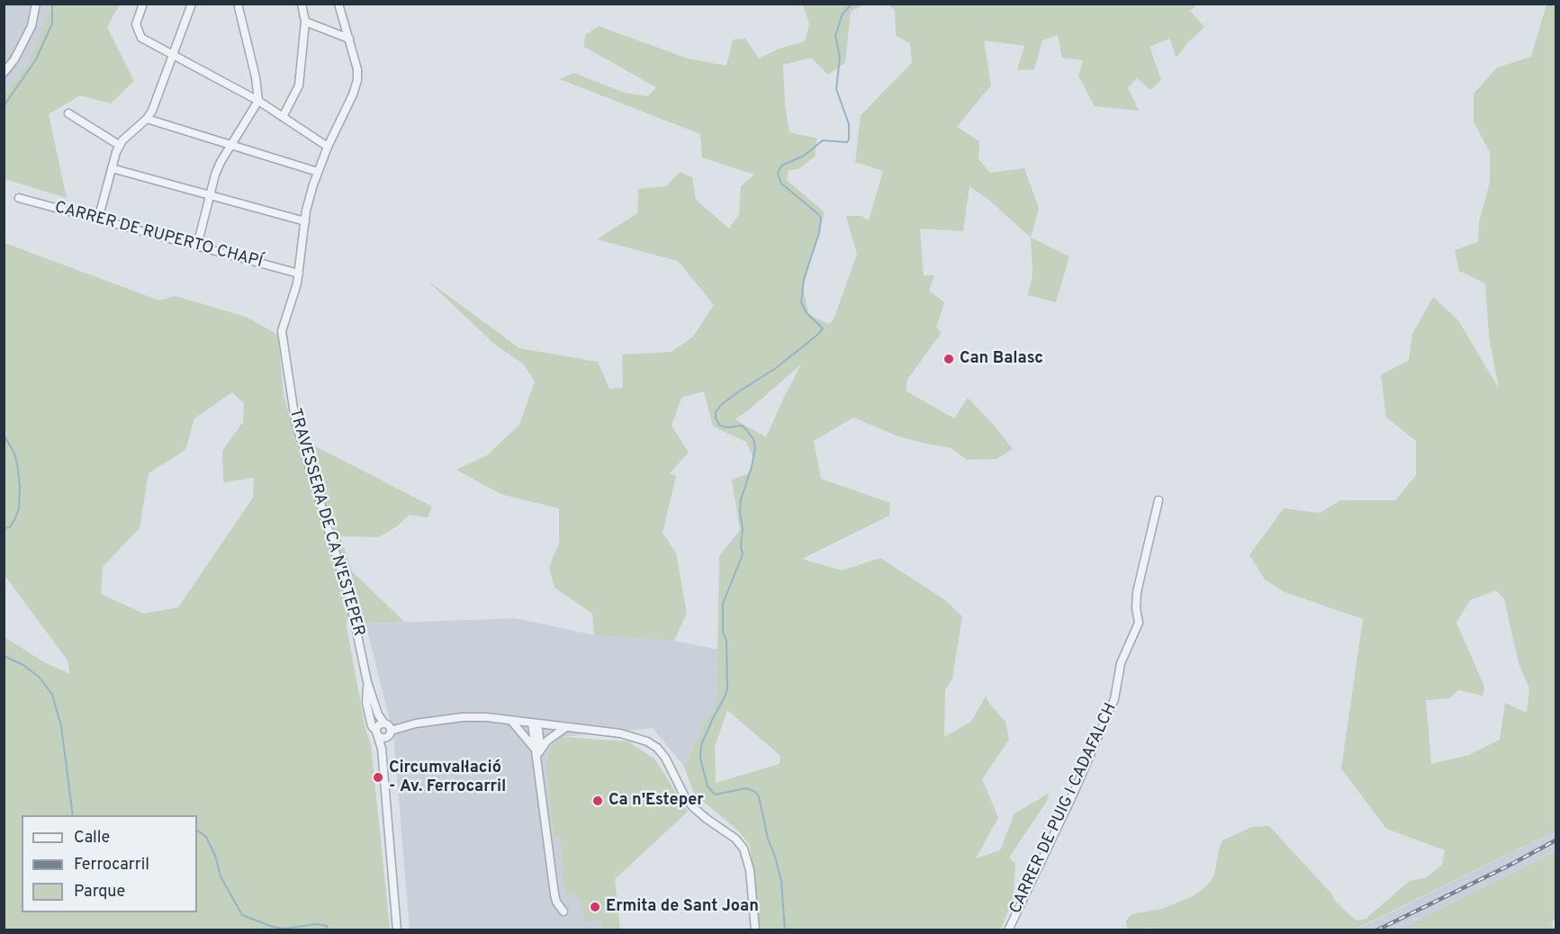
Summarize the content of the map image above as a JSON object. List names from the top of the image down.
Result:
{
  "streets": {
    "street": ["CARRER DE RUPERTO CHAPÍ", "TRAVESSERA DE CA N'ESTEPER", "CARRER DE PUIG I CADAFALCH"]
  },
  "crossings": [
    ["CARRER DE RUPERTO CHAPÍ", "TRAVESSERA DE CA N'ESTEPER"]
  ],
  "places": [
    "Can Balasc",
    "Circumval·lació - Av. Ferrocarril",
    "Ca n'Esteper",
    "Ermita de Sant Joan"
  ],
  "legend": ["Calle", "Ferrocarril", "Parque"]
}
